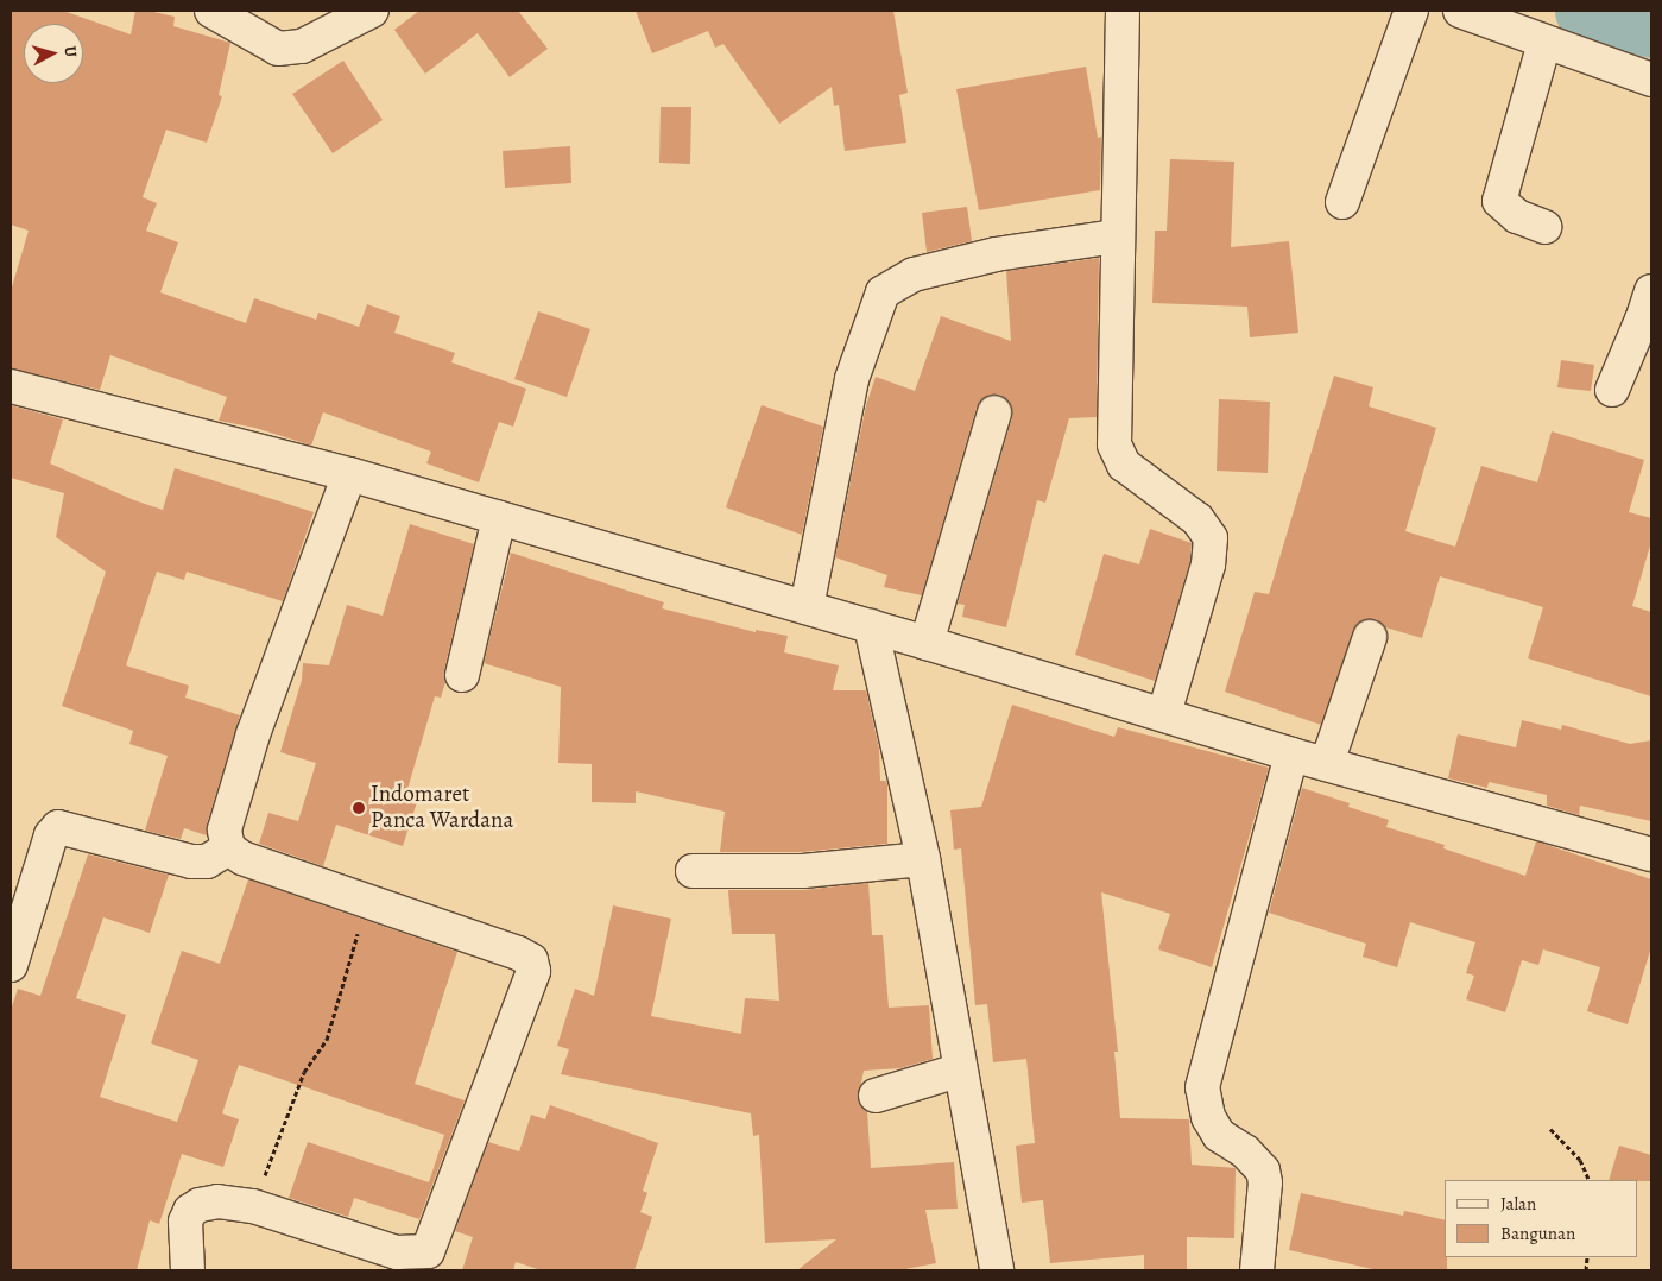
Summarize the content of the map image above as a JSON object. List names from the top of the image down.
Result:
{
  "places": ["Indomaret Panca Wardana"],
  "legend": ["Jalan", "Bangunan"],
  "north": "right"
}
